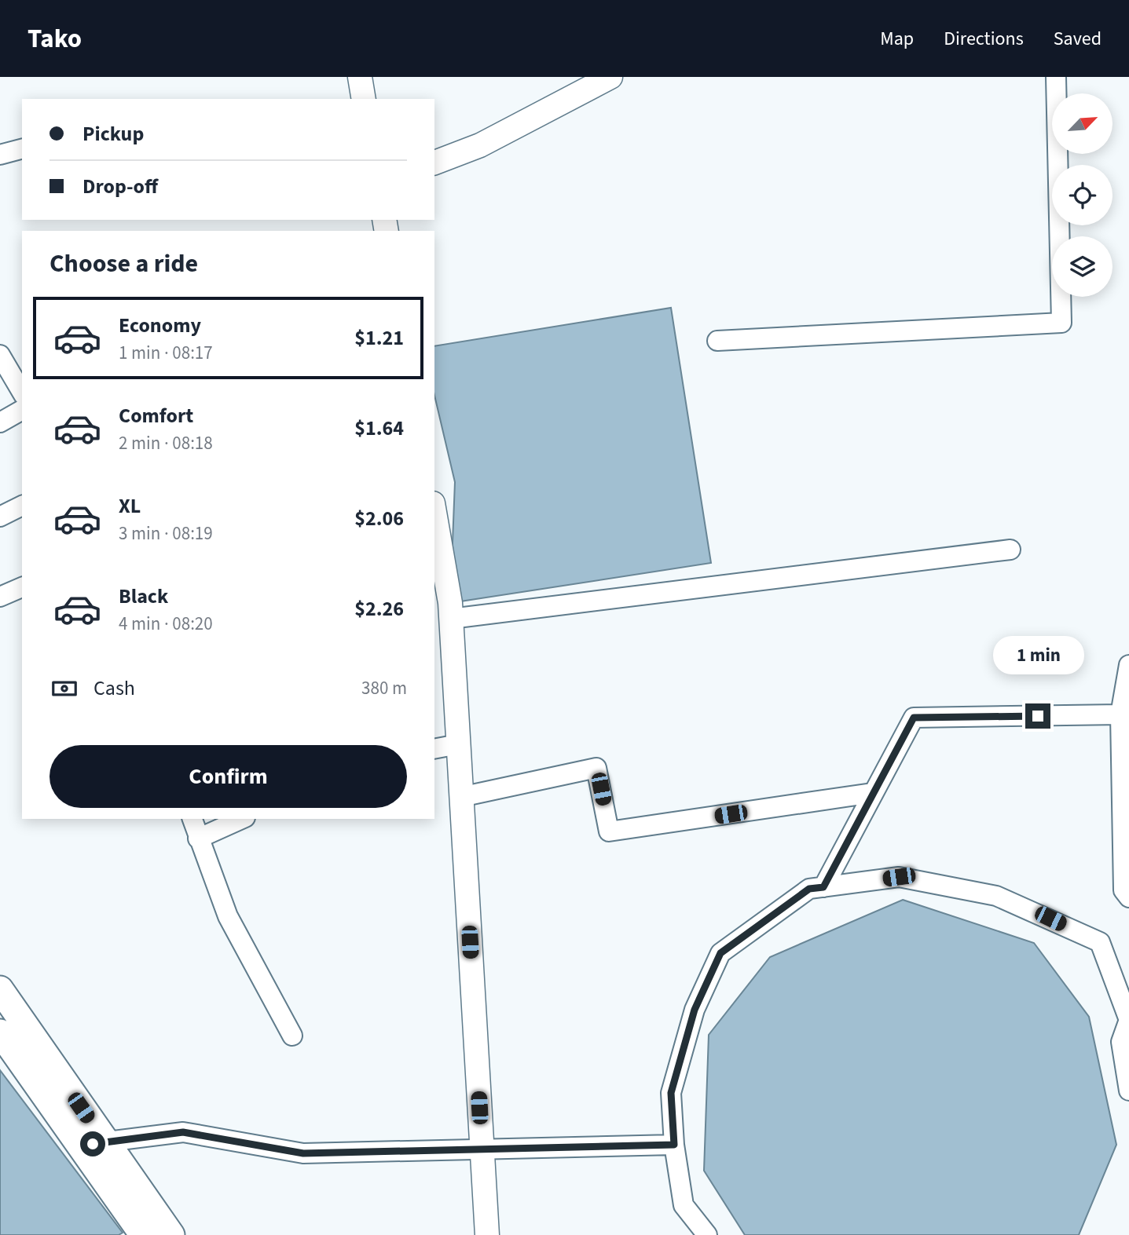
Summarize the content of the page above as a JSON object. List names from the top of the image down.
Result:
{
  "north": "top right",
  "page": {
    "header": "Tako",
    "nav": ["Map", "Directions", "Saved"],
    "banner": ["Pickup", "Drop-off"],
    "heading": "Choose a ride",
    "list": [
      {
        "name": "Economy",
        "note": "1 min · 08:17",
        "value": "$1.21"
      },
      {
        "name": "Comfort",
        "note": "2 min · 08:18",
        "value": "$1.64"
      },
      {
        "name": "XL",
        "note": "3 min · 08:19",
        "value": "$2.06"
      },
      {
        "name": "Black",
        "note": "4 min · 08:20",
        "value": "$2.26"
      }
    ],
    "bubble": "1 min",
    "pay": ["Cash", "380 m"],
    "buttons": "Confirm"
  }
}
